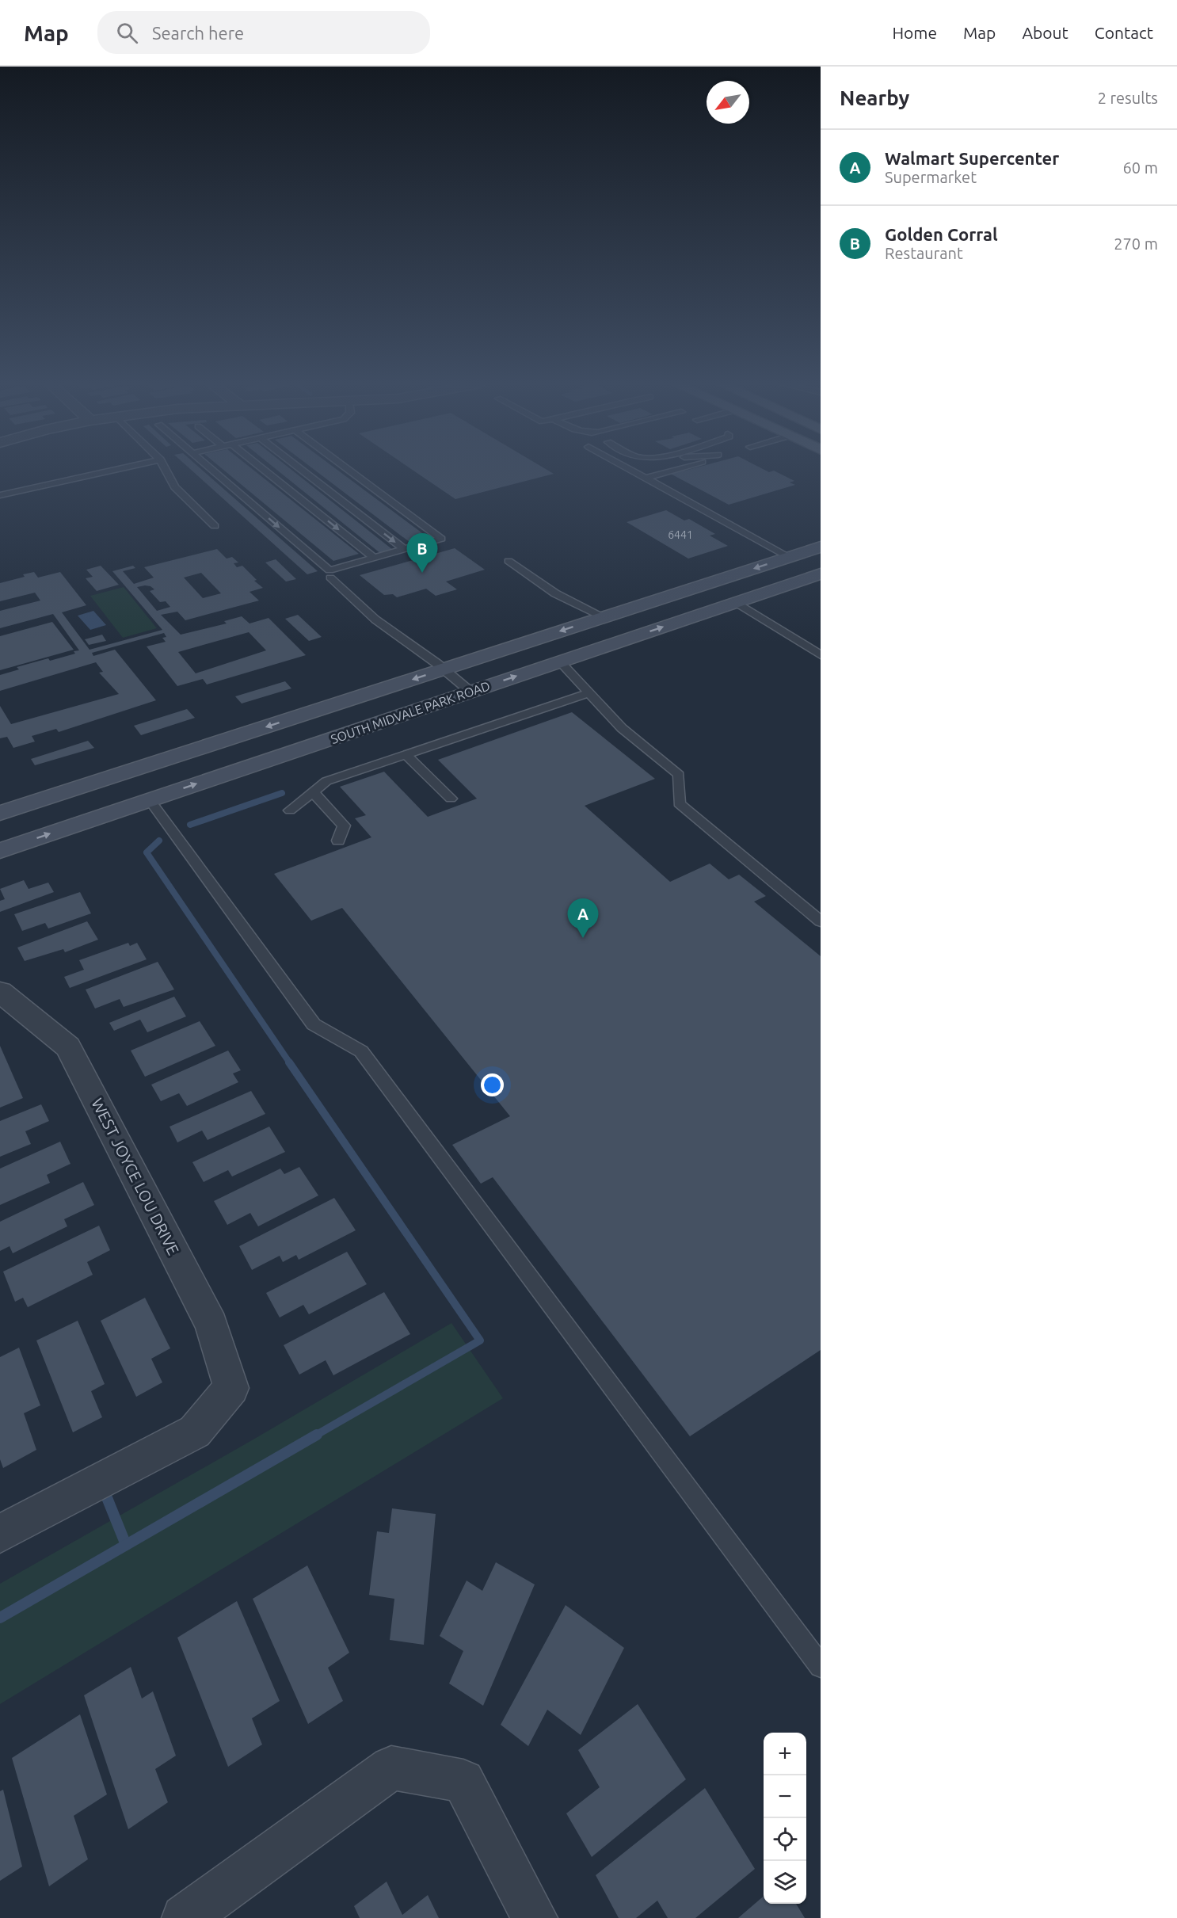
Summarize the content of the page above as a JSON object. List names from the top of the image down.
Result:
{
  "streets": {
    "main road": ["SOUTH MIDVALE PARK ROAD"],
    "street": ["WEST JOYCE LOU DRIVE"]
  },
  "house_numbers": ["6441"],
  "north": "bottom left",
  "page": {
    "header": "Map",
    "search": "Search here",
    "nav": [
      "Home",
      "Map",
      "About",
      "Contact"
    ],
    "heading": ["Nearby", "2 results"],
    "list": [
      {
        "mark": "A",
        "name": "Walmart Supercenter",
        "note": "Supermarket",
        "value": "60 m"
      },
      {
        "mark": "B",
        "name": "Golden Corral",
        "note": "Restaurant",
        "value": "270 m"
      }
    ],
    "pins": ["B", "A"],
    "map_buttons": ["+", "−"]
  }
}
